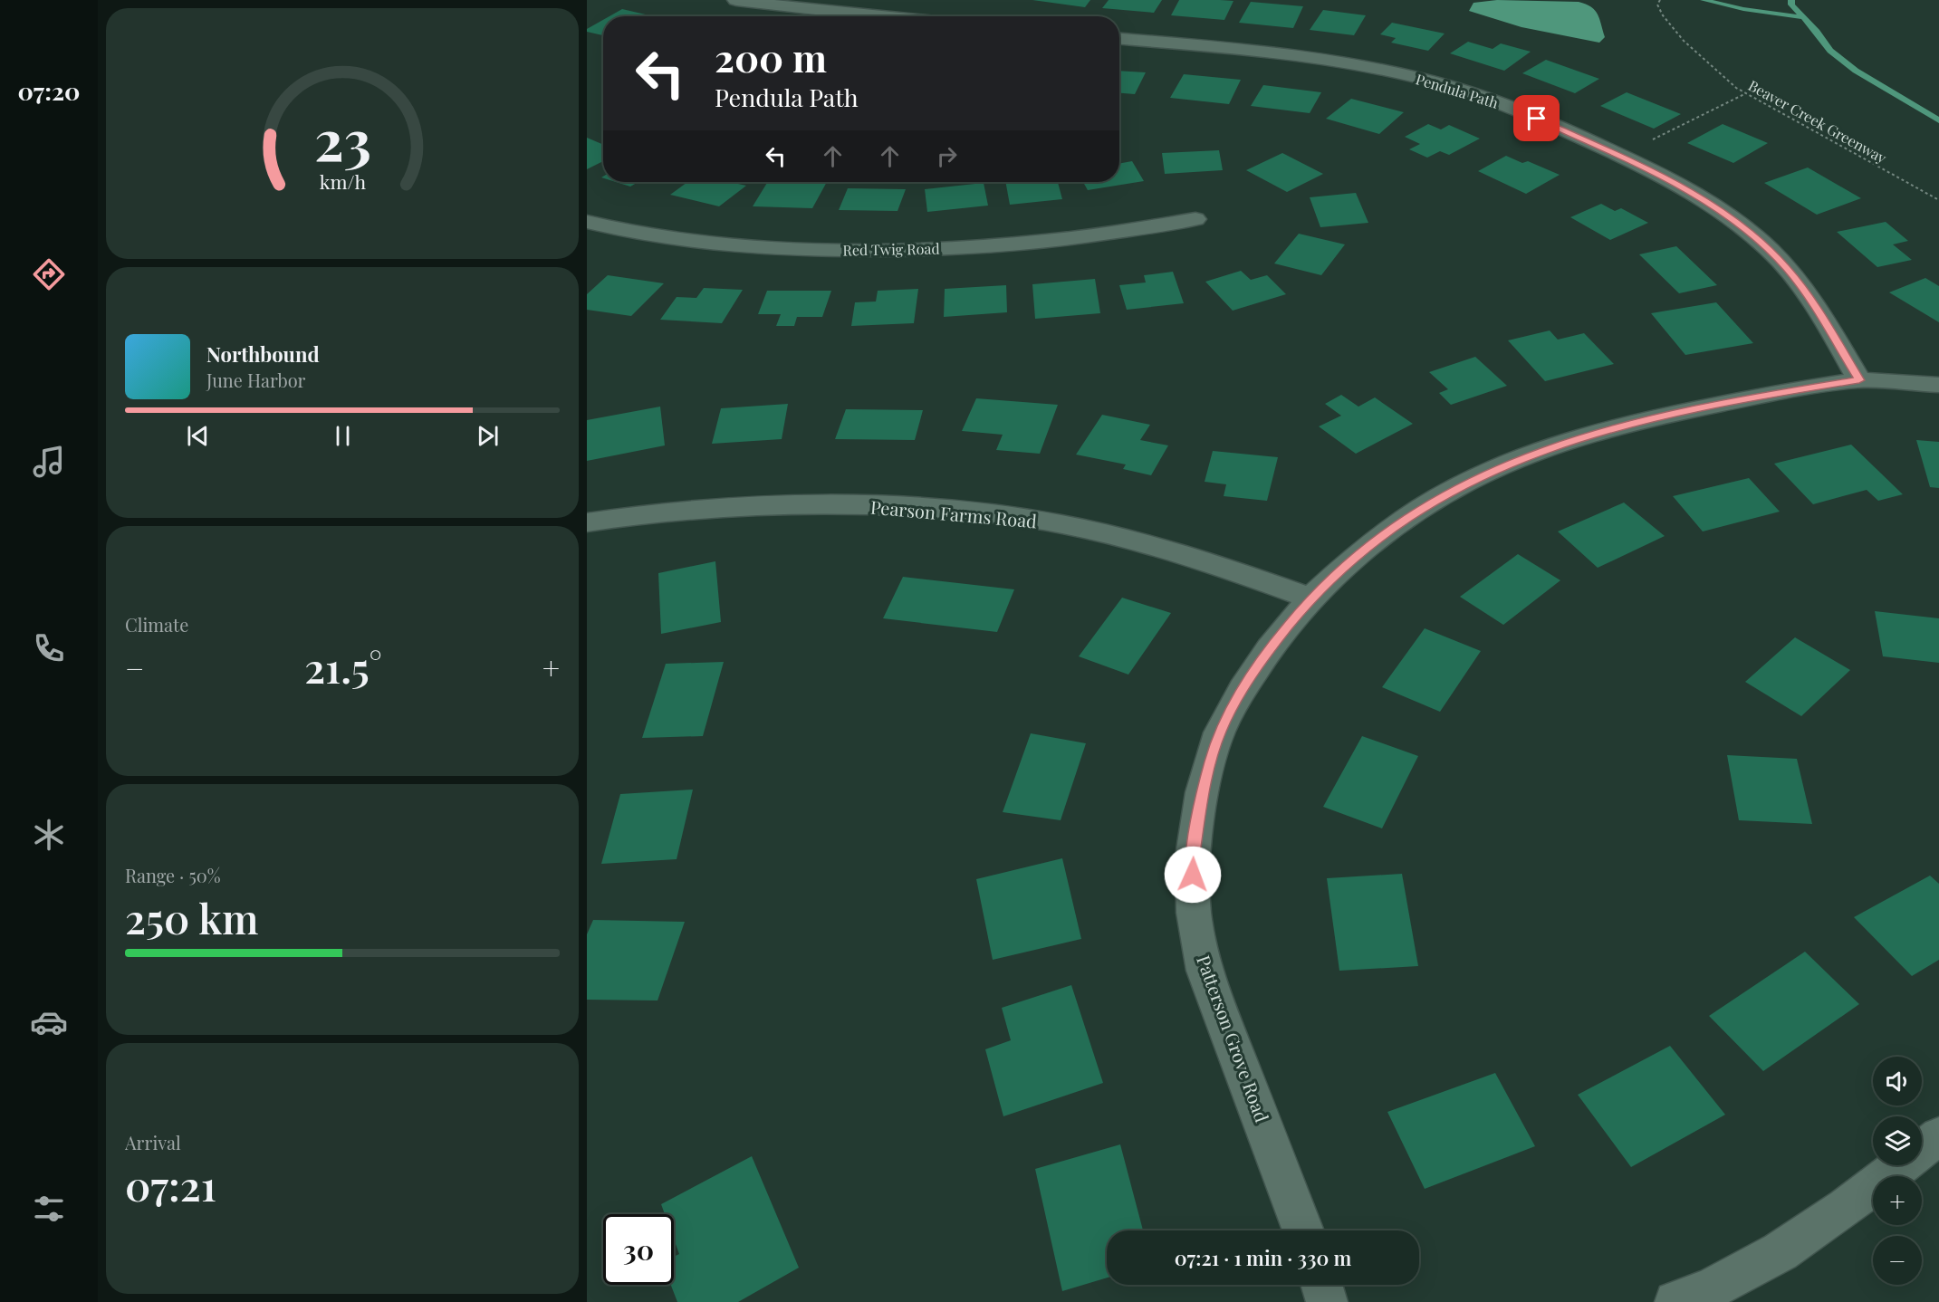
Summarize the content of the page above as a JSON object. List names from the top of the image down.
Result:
{
  "streets": {
    "street": [
      "Pendula Path",
      "Red Twig Road",
      "Pearson Farms Road",
      "Patterson Grove Road"
    ],
    "path": ["Beaver Creek Greenway"]
  },
  "crossings": [
    ["Pendula Path", "Patterson Grove Road"],
    ["Pearson Farms Road", "Patterson Grove Road"]
  ],
  "page": {
    "tabs": "07:20",
    "turn": ["200 m", "Pendula Path"],
    "song": ["Northbound", "June Harbor"],
    "tile": [
      "Climate",
      ["Range · 50%", "250 km"],
      ["Arrival", "07:21"]
    ],
    "heat": ["−", "21.5°", "+"],
    "map_buttons": ["+", "−"],
    "limit": "30",
    "trip": "07:21 · 1 min · 330 m",
    "gauge": ["23", "km/h"]
  }
}
